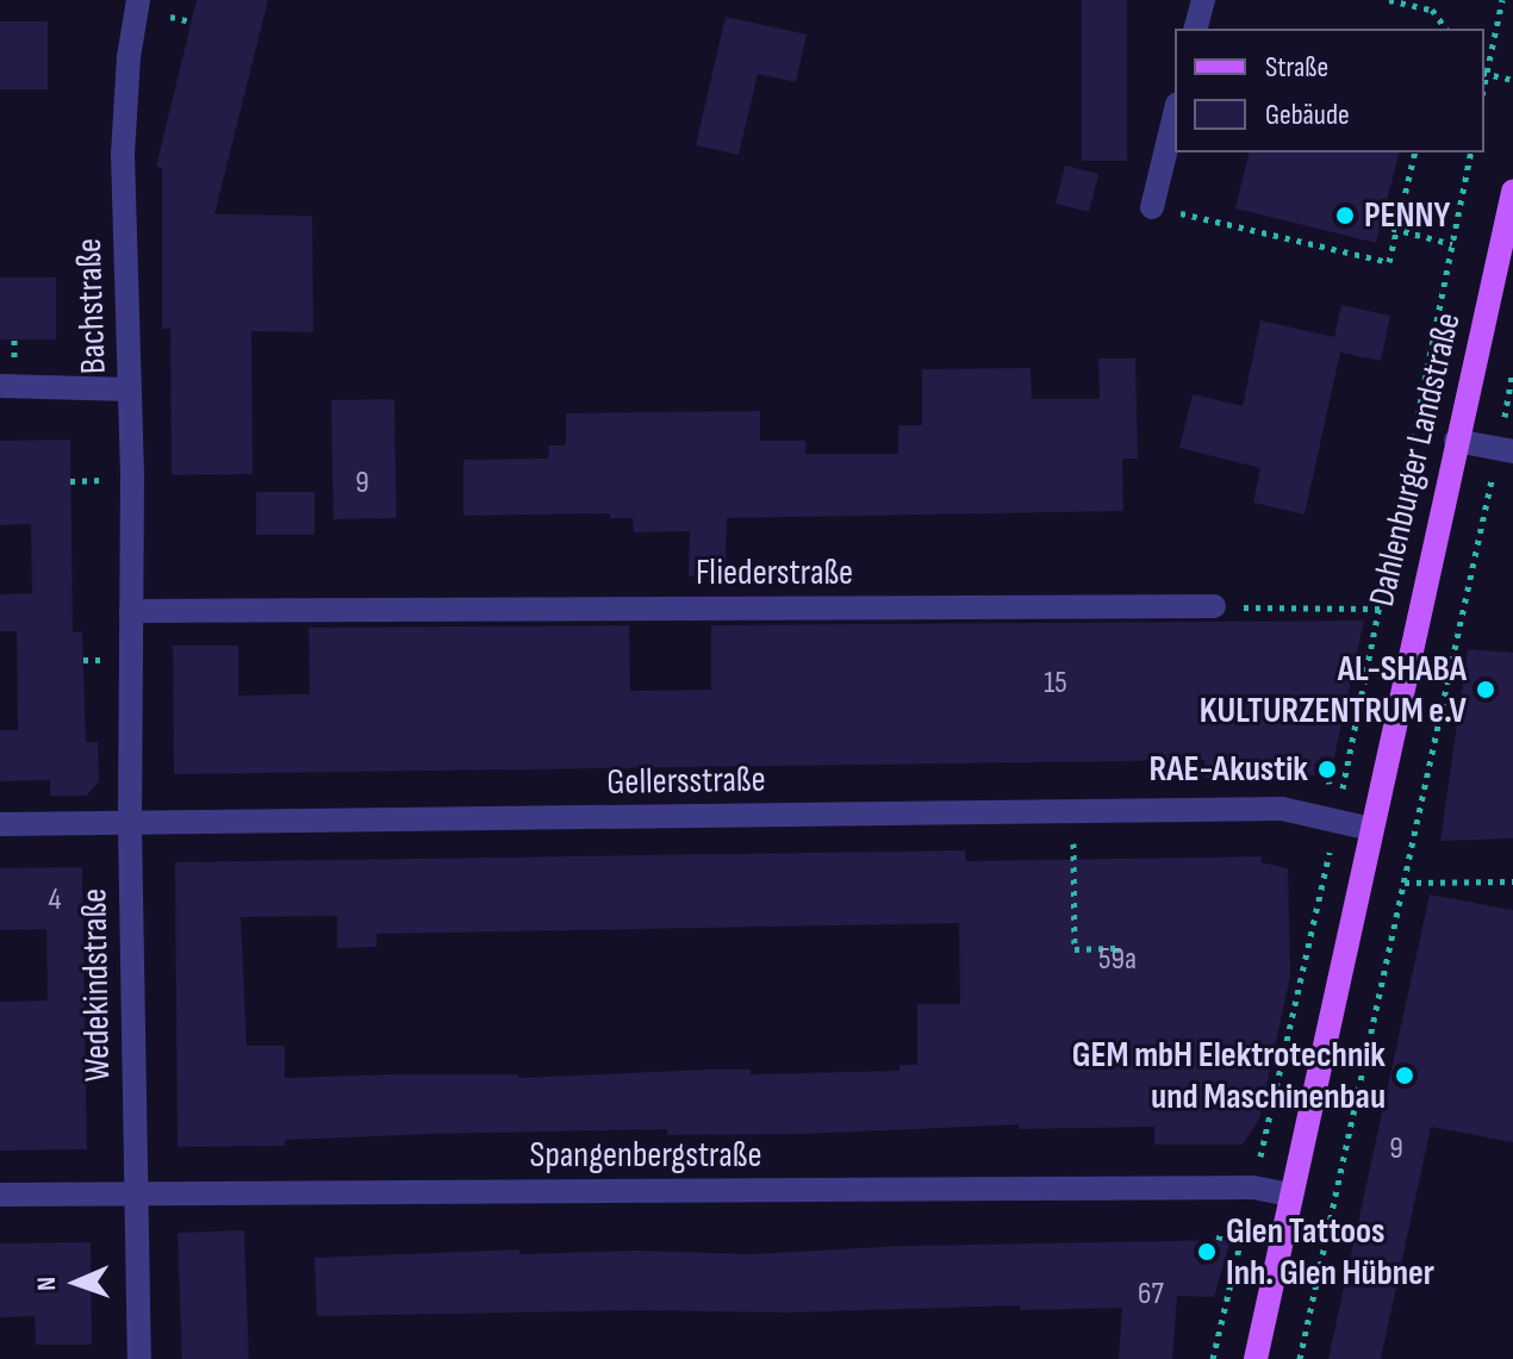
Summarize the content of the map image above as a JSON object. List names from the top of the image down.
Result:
{
  "streets": {
    "main road": ["Dahlenburger Landstraße"],
    "street": [
      "Bachstraße",
      "Fliederstraße",
      "Gellersstraße",
      "Wedekindstraße",
      "Spangenbergstraße"
    ]
  },
  "crossings": [
    ["Bachstraße", "Fliederstraße"],
    ["Bachstraße", "Wedekindstraße"],
    ["Dahlenburger Landstraße", "Gellersstraße"],
    ["Dahlenburger Landstraße", "Spangenbergstraße"],
    ["Fliederstraße", "Wedekindstraße"],
    ["Gellersstraße", "Wedekindstraße"],
    ["Wedekindstraße", "Spangenbergstraße"]
  ],
  "places": [
    "PENNY",
    "AL-SHABA KULTURZENTRUM e.V",
    "RAE-Akustik",
    "GEM mbH Elektrotechnik und Maschinenbau",
    "Glen Tattoos Inh. Glen Hübner"
  ],
  "house_numbers": [
    "9",
    "15",
    "4",
    "59a",
    "9",
    "67"
  ],
  "legend": ["Straße", "Gebäude"],
  "north": "left"
}
